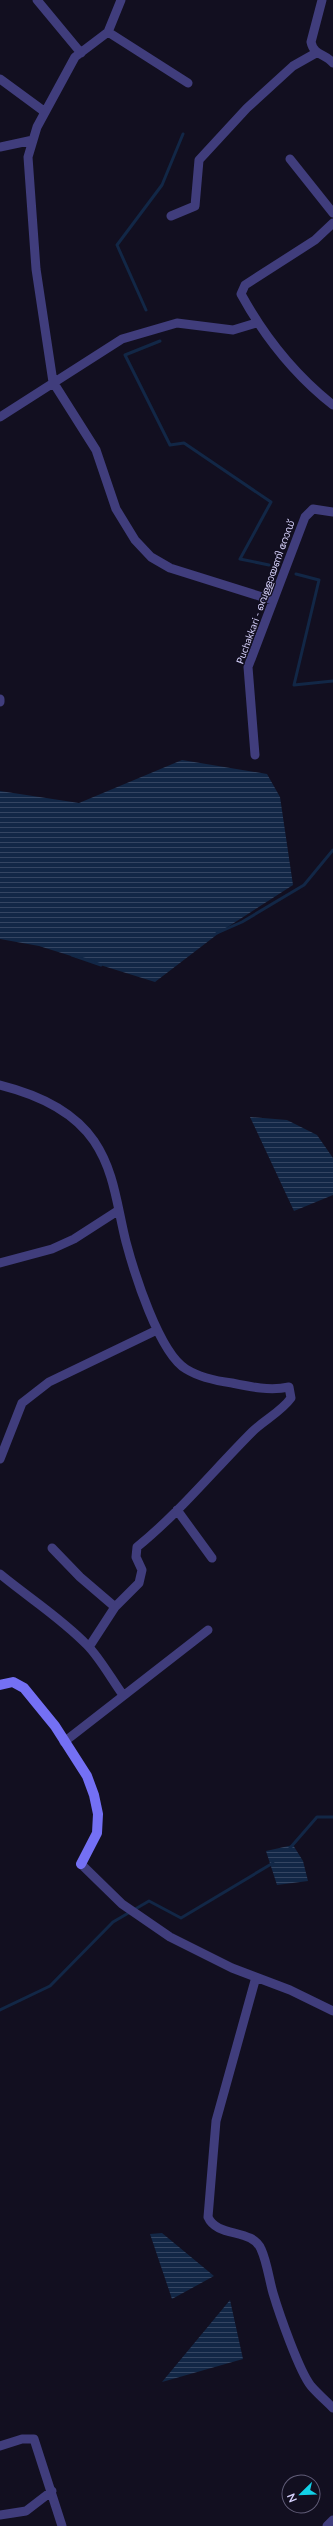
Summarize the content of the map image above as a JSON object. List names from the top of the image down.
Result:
{
  "streets": {
    "street": ["Puchakkari - വെള്ളായണി റോഡ്"]
  },
  "north": "bottom left"
}
